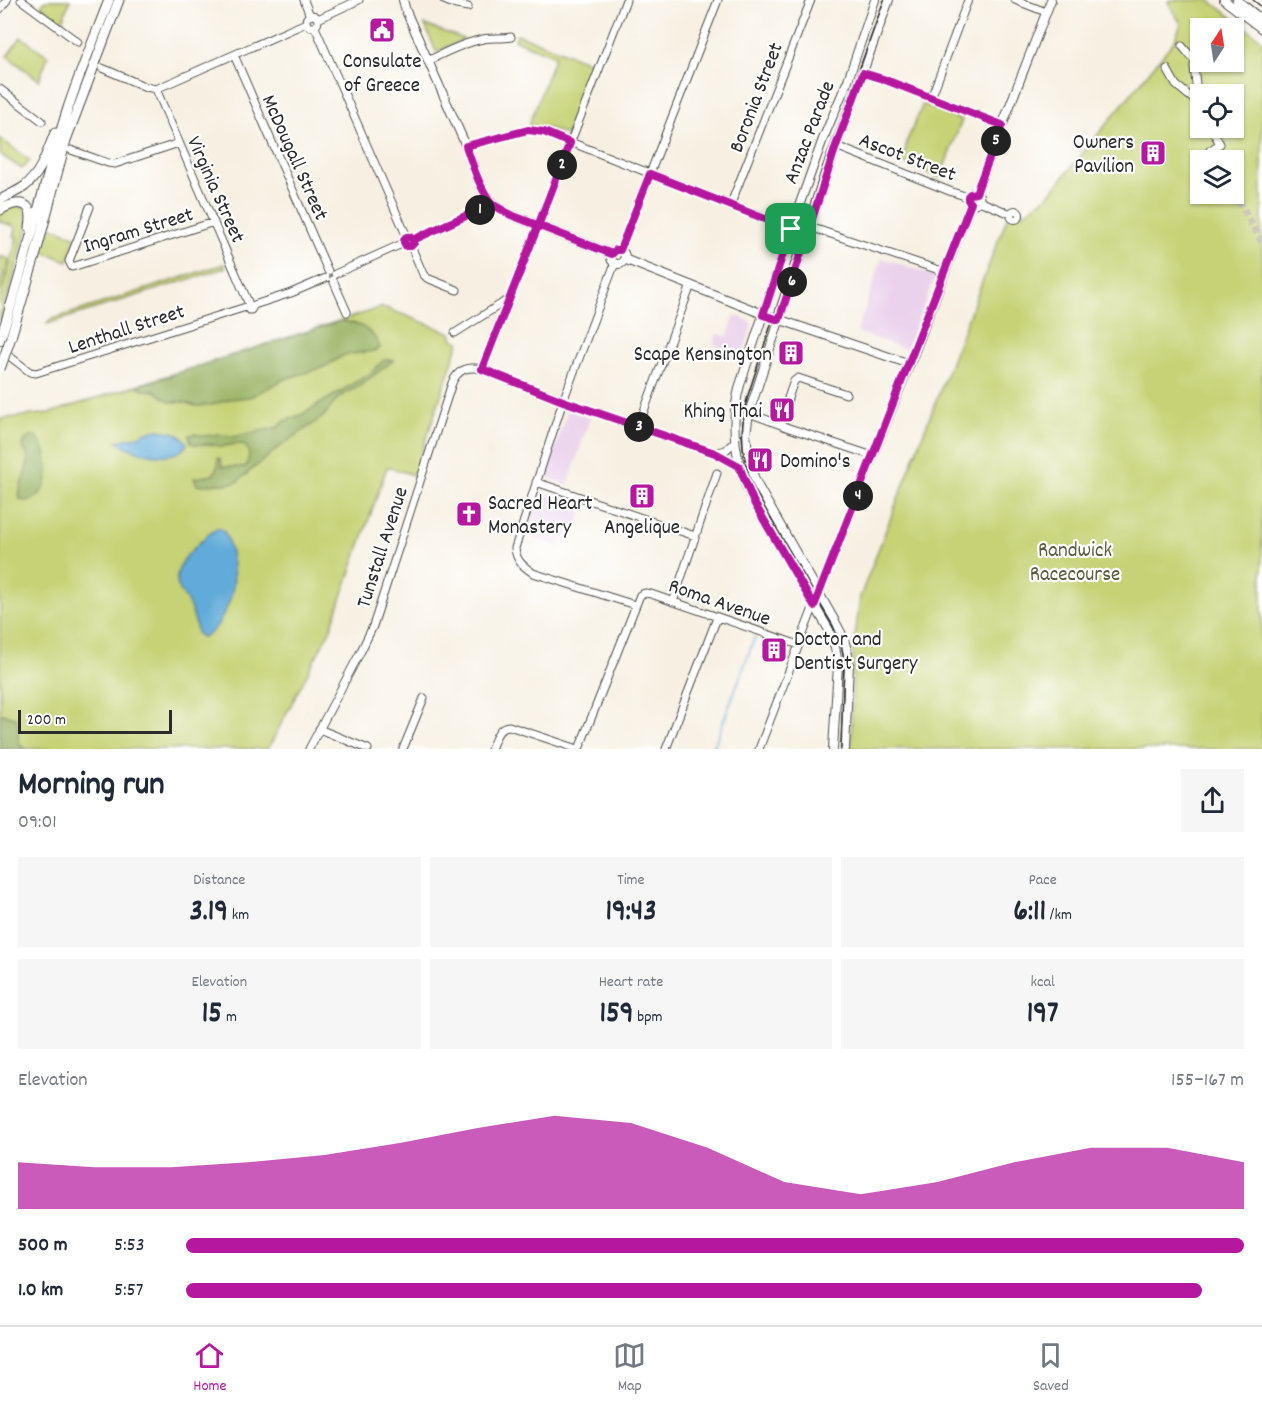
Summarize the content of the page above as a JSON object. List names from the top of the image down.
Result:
{
  "streets": {
    "main road": ["Anzac Parade"],
    "street": [
      "Boronia Street",
      "Ascot Street",
      "McDougall Street",
      "Virginia Street",
      "Ingram Street",
      "Lenthall Street",
      "Tunstall Avenue",
      "Roma Avenue"
    ]
  },
  "crossings": [
    ["Anzac Parade", "Ascot Street"],
    ["McDougall Street", "Lenthall Street"],
    ["Virginia Street", "Ingram Street"],
    ["Virginia Street", "Lenthall Street"]
  ],
  "parks": ["Randwick Racecourse"],
  "places": {
    "public building": ["Consulate of Greece"],
    "building": [
      "Owners Pavilion",
      "Scape Kensington",
      "Angelique",
      "Doctor and Dentist Surgery"
    ],
    "restaurant": ["Khing Thai", "Domino's"],
    "church": ["Sacred Heart Monastery"]
  },
  "scale_bar": "200 m",
  "north": "top",
  "page": {
    "pins": [
      "5",
      "2",
      "1",
      "6",
      "3",
      "4"
    ],
    "scale": "200 m",
    "heading": ["Morning run", "09:01"],
    "stats": [
      ["Distance", "3.19 km"],
      ["Time", "19:43"],
      ["Pace", "6:11 /km"],
      ["Elevation", "15 m"],
      ["Heart rate", "159 bpm"],
      ["kcal", "197"]
    ],
    "chart": ["Elevation", "155–167 m"],
    "list": [
      {
        "name": "500 m",
        "note": "5:53"
      },
      {
        "name": "1.0 km",
        "note": "5:57"
      }
    ],
    "tabs": ["Home", "Map", "Saved"]
  }
}
